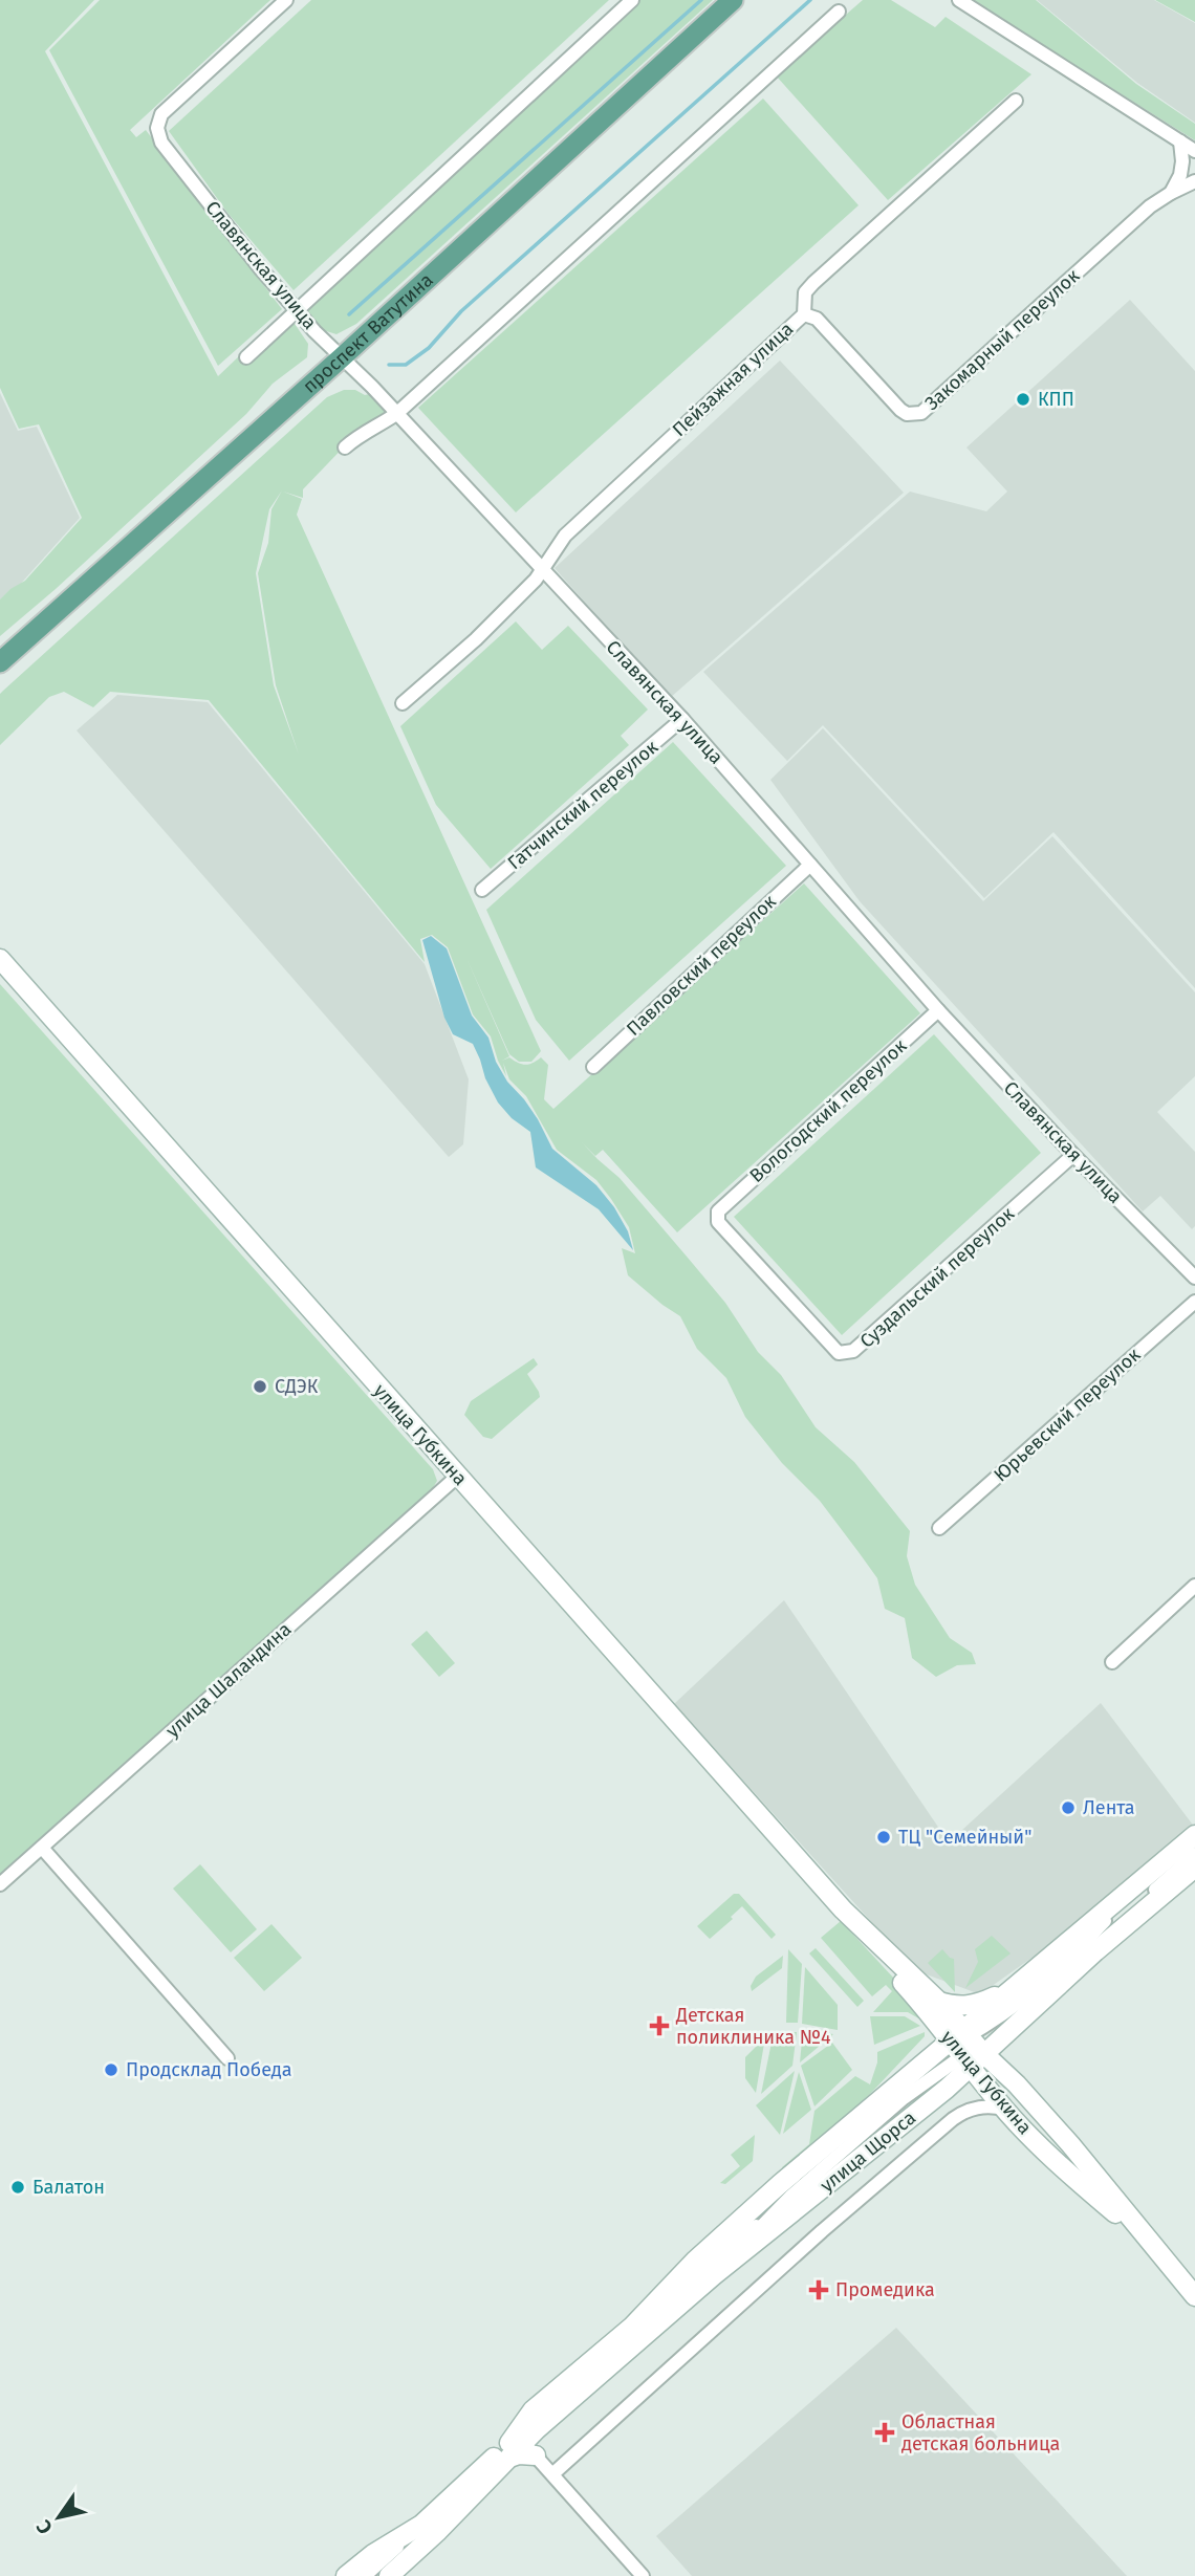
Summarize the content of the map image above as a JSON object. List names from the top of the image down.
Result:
{
  "streets": {
    "main road": ["проспект Ватутина", "улица Губкина", "улица Щорса"],
    "street": [
      "Славянская улица",
      "Закомарный переулок",
      "Пейзажная улица",
      "Гатчинский переулок",
      "Павловский переулок",
      "Вологодский переулок",
      "Суздальский переулок",
      "Юрьевский переулок",
      "улица Шаландина"
    ]
  },
  "crossings": [
    ["Славянская улица", "проспект Ватутина"],
    ["Славянская улица", "Пейзажная улица"],
    ["Славянская улица", "Гатчинский переулок"],
    ["Славянская улица", "Павловский переулок"],
    ["Славянская улица", "Вологодский переулок"],
    ["Славянская улица", "Суздальский переулок"],
    ["Закомарный переулок", "Пейзажная улица"],
    ["Вологодский переулок", "Суздальский переулок"],
    ["улица Губкина", "улица Шаландина"],
    ["улица Губкина", "улица Щорса"]
  ],
  "places": {
    "other": [
      "КПП",
      "СДЭК",
      "Лента",
      "ТЦ \"Семейный\"",
      "Продсклад Победа",
      "Балатон"
    ],
    "health": ["Детская поликлиника №4", "Промедика", "Областная детская больница"]
  },
  "north": "bottom left"
}
